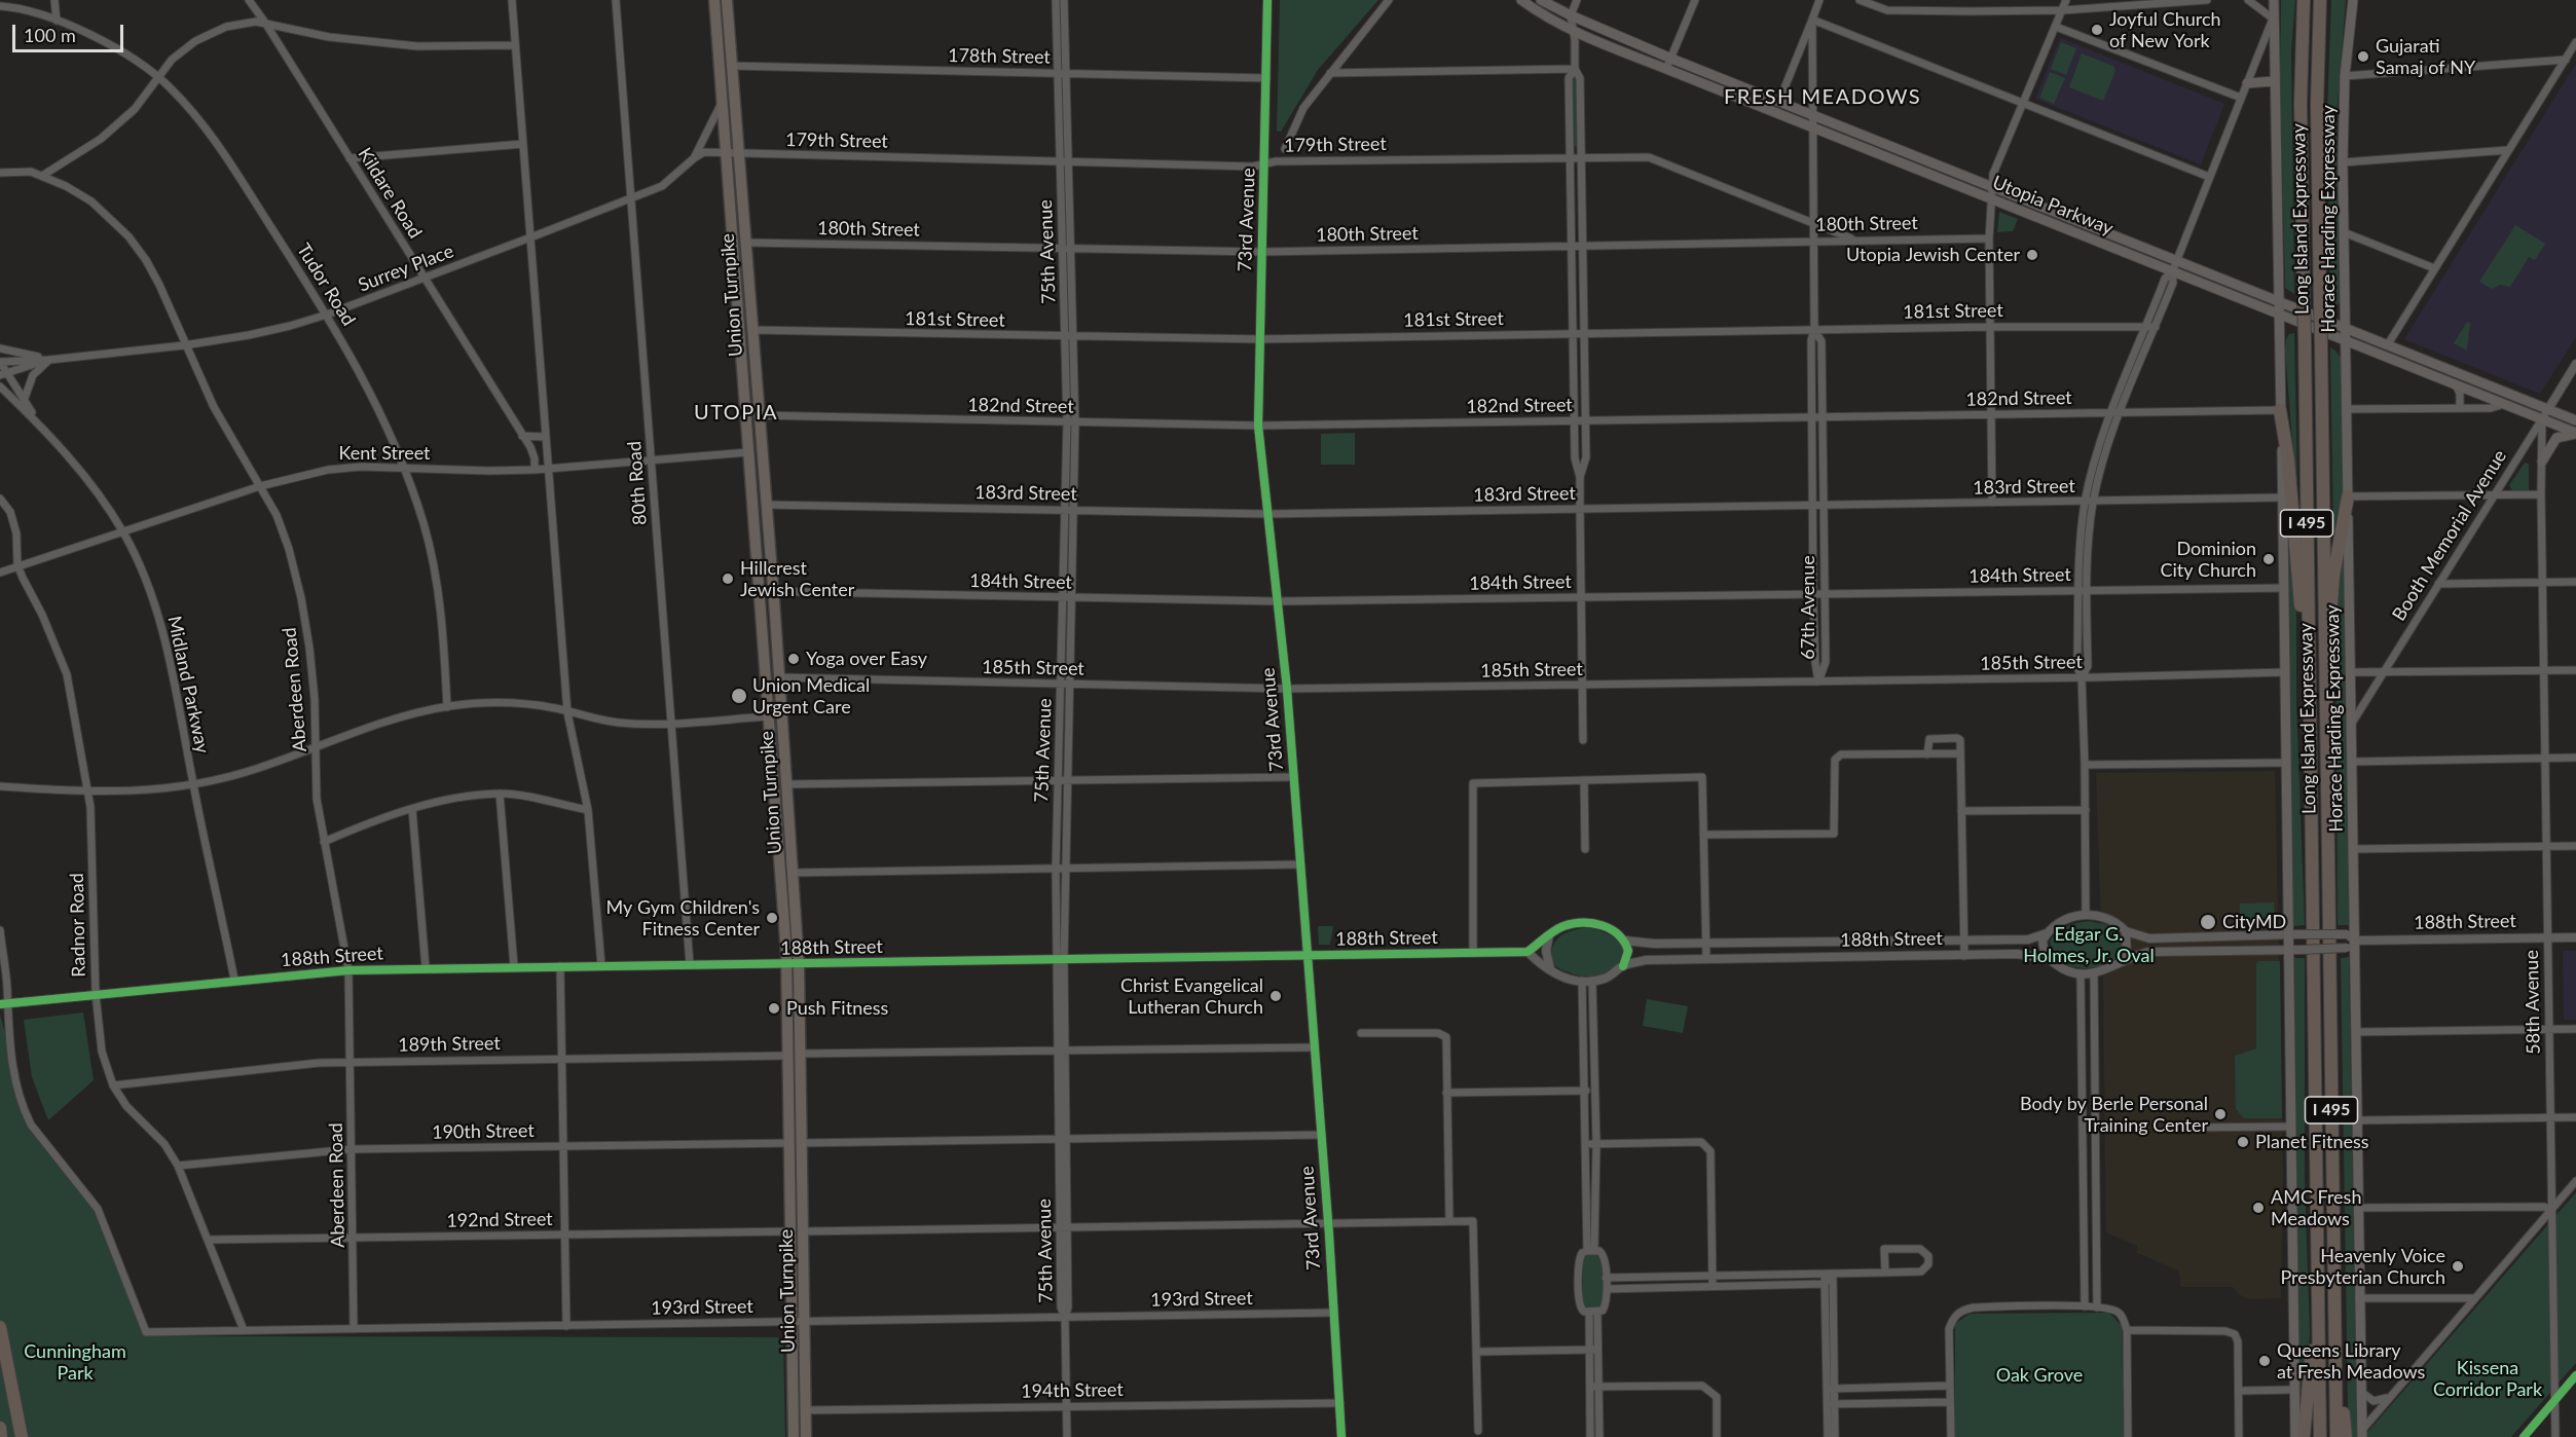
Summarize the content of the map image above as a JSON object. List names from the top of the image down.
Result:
{
  "streets": {
    "highway": ["Long Island Expressway", "I 495"],
    "main road": ["Utopia Parkway", "Horace Harding Expressway", "Union Turnpike"],
    "street": [
      "178th Street",
      "179th Street",
      "Kildare Road",
      "73rd Avenue",
      "180th Street",
      "75th Avenue",
      "Surrey Place",
      "Tudor Road",
      "181st Street",
      "182nd Street",
      "Kent Street",
      "80th Road",
      "183rd Street",
      "Booth Memorial Avenue",
      "184th Street",
      "67th Avenue",
      "185th Street",
      "Midland Parkway",
      "Aberdeen Road",
      "188th Street",
      "Radnor Road",
      "58th Avenue",
      "189th Street",
      "190th Street",
      "192nd Street",
      "193rd Street",
      "194th Street"
    ]
  },
  "crossings": [
    ["178th Street", "73rd Avenue"],
    ["178th Street", "75th Avenue"],
    ["178th Street", "Union Turnpike"],
    ["179th Street", "73rd Avenue"],
    ["179th Street", "180th Street"],
    ["179th Street", "75th Avenue"],
    ["179th Street", "Surrey Place"],
    ["179th Street", "Union Turnpike"],
    ["179th Street", "67th Avenue"],
    ["Kildare Road", "Surrey Place"],
    ["Kildare Road", "Kent Street"],
    ["Utopia Parkway", "Horace Harding Expressway"],
    ["Utopia Parkway", "Booth Memorial Avenue"],
    ["Utopia Parkway", "67th Avenue"],
    ["Utopia Parkway", "58th Avenue"],
    ["Horace Harding Expressway", "Booth Memorial Avenue"],
    ["Horace Harding Expressway", "188th Street"],
    ["73rd Avenue", "180th Street"],
    ["73rd Avenue", "181st Street"],
    ["73rd Avenue", "182nd Street"],
    ["73rd Avenue", "183rd Street"],
    ["73rd Avenue", "184th Street"],
    ["73rd Avenue", "185th Street"],
    ["73rd Avenue", "188th Street"],
    ["73rd Avenue", "193rd Street"],
    ["73rd Avenue", "194th Street"],
    ["180th Street", "75th Avenue"],
    ["180th Street", "Union Turnpike"],
    ["180th Street", "67th Avenue"],
    ["75th Avenue", "181st Street"],
    ["75th Avenue", "182nd Street"],
    ["75th Avenue", "183rd Street"],
    ["75th Avenue", "184th Street"],
    ["75th Avenue", "185th Street"],
    ["75th Avenue", "188th Street"],
    ["75th Avenue", "193rd Street"],
    ["75th Avenue", "194th Street"],
    ["Surrey Place", "Tudor Road"],
    ["Surrey Place", "Union Turnpike"],
    ["Surrey Place", "80th Road"],
    ["Surrey Place", "Midland Parkway"],
    ["Surrey Place", "Aberdeen Road"],
    ["Tudor Road", "Kent Street"],
    ["Union Turnpike", "181st Street"],
    ["Union Turnpike", "182nd Street"],
    ["Union Turnpike", "Kent Street"],
    ["Union Turnpike", "183rd Street"],
    ["Union Turnpike", "184th Street"],
    ["Union Turnpike", "185th Street"],
    ["Union Turnpike", "188th Street"],
    ["Union Turnpike", "189th Street"],
    ["Union Turnpike", "190th Street"],
    ["Union Turnpike", "192nd Street"],
    ["Union Turnpike", "193rd Street"],
    ["Union Turnpike", "194th Street"],
    ["181st Street", "67th Avenue"],
    ["182nd Street", "67th Avenue"],
    ["Kent Street", "80th Road"],
    ["Kent Street", "Midland Parkway"],
    ["Kent Street", "Aberdeen Road"],
    ["Kent Street", "Radnor Road"],
    ["80th Road", "188th Street"],
    ["183rd Street", "67th Avenue"],
    ["Booth Memorial Avenue", "58th Avenue"],
    ["184th Street", "67th Avenue"],
    ["67th Avenue", "185th Street"],
    ["Midland Parkway", "188th Street"],
    ["Aberdeen Road", "188th Street"],
    ["Aberdeen Road", "189th Street"],
    ["Aberdeen Road", "190th Street"],
    ["Aberdeen Road", "192nd Street"],
    ["Aberdeen Road", "193rd Street"],
    ["188th Street", "Radnor Road"],
    ["188th Street", "58th Avenue"],
    ["188th Street", "193rd Street"],
    ["Radnor Road", "189th Street"],
    ["Radnor Road", "190th Street"],
    ["Radnor Road", "192nd Street"],
    ["Radnor Road", "193rd Street"]
  ],
  "districts": ["FRESH MEADOWS", "UTOPIA"],
  "parks": [
    "Edgar G. Holmes, Jr. Oval",
    "Cunningham Park",
    "Kissena Corridor Park",
    "Oak Grove"
  ],
  "places": [
    "Joyful Church of New York",
    "Gujarati Samaj of NY",
    "Utopia Jewish Center",
    "Dominion City Church",
    "Hillcrest Jewish Center",
    "Yoga over Easy",
    "Union Medical Urgent Care",
    "My Gym Children's Fitness Center",
    "CityMD",
    "Christ Evangelical Lutheran Church",
    "Push Fitness",
    "Body by Berle Personal Training Center",
    "Planet Fitness",
    "AMC Fresh Meadows",
    "Heavenly Voice Presbyterian Church",
    "Queens Library at Fresh Meadows"
  ],
  "scale_bar": "100 m"
}
